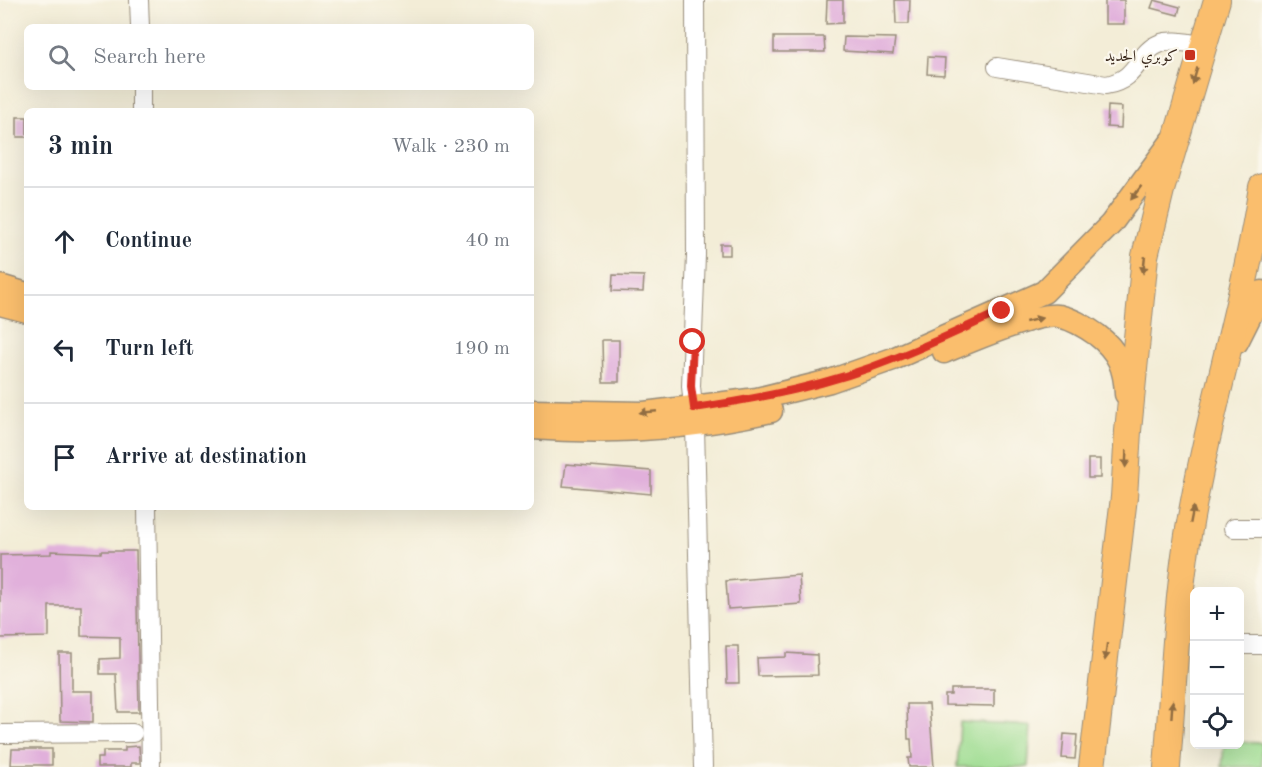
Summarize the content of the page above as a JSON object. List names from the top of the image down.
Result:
{
  "places": {
    "transit": ["كوبري الحديد"]
  },
  "page": {
    "search": "Search here",
    "heading": ["3 min", "Walk · 230 m"],
    "list": [
      ["Continue", "40 m"],
      ["Turn left", "190 m"],
      "Arrive at destination"
    ],
    "map_buttons": ["+", "−"]
  }
}
